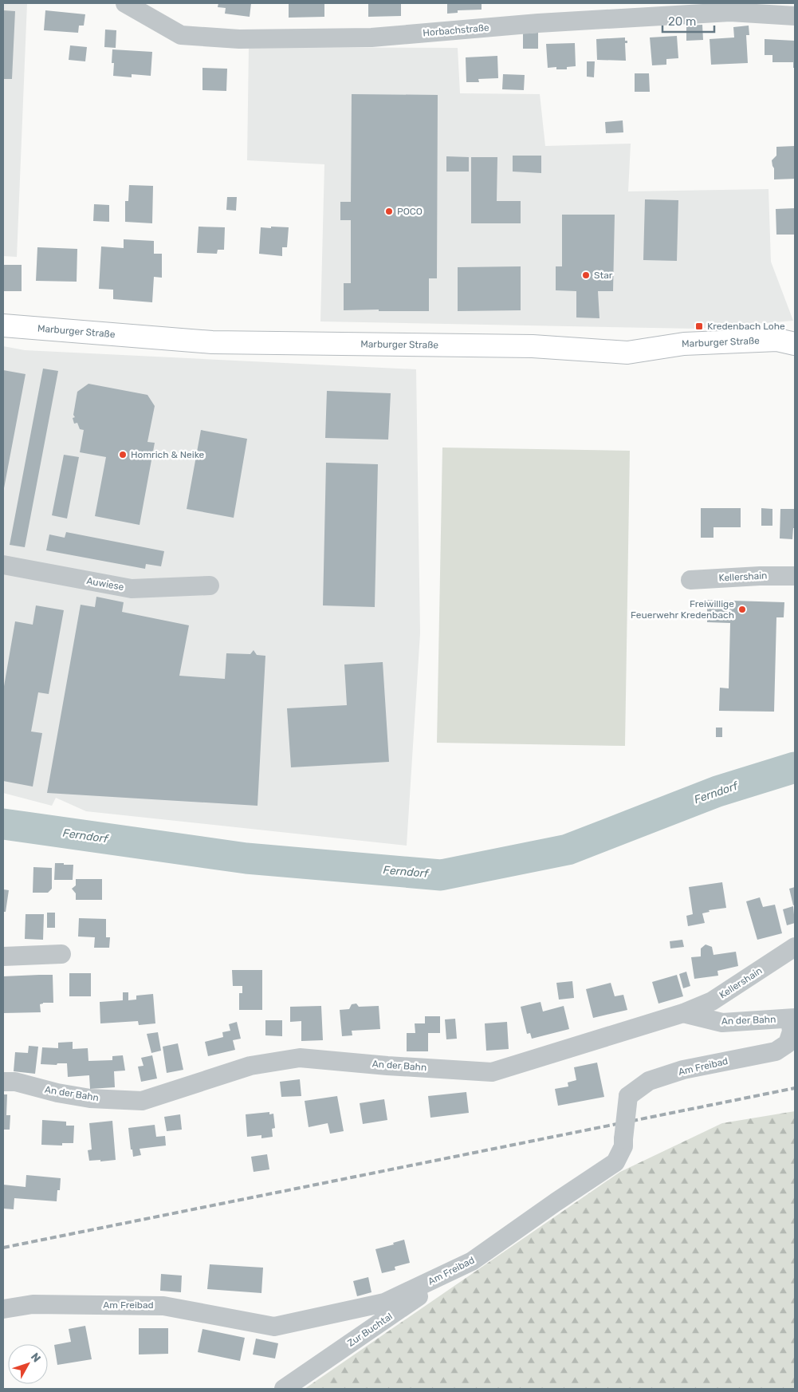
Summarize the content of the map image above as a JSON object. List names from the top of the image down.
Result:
{
  "streets": {
    "main road": ["Marburger Straße"],
    "street": [
      "Horbachstraße",
      "Kellershain",
      "Auwiese",
      "An der Bahn",
      "Am Freibad",
      "Zur Buchtal"
    ]
  },
  "crossings": [
    ["Kellershain", "An der Bahn"],
    ["An der Bahn", "Am Freibad"],
    ["Am Freibad", "Zur Buchtal"]
  ],
  "water": ["Ferndorf"],
  "places": {
    "other": [
      "POCO",
      "Star",
      "Homrich & Neike",
      "Freiwillige Feuerwehr Kredenbach"
    ],
    "transit": ["Kredenbach Lohe"]
  },
  "scale_bar": "20 m",
  "north": "top right"
}
